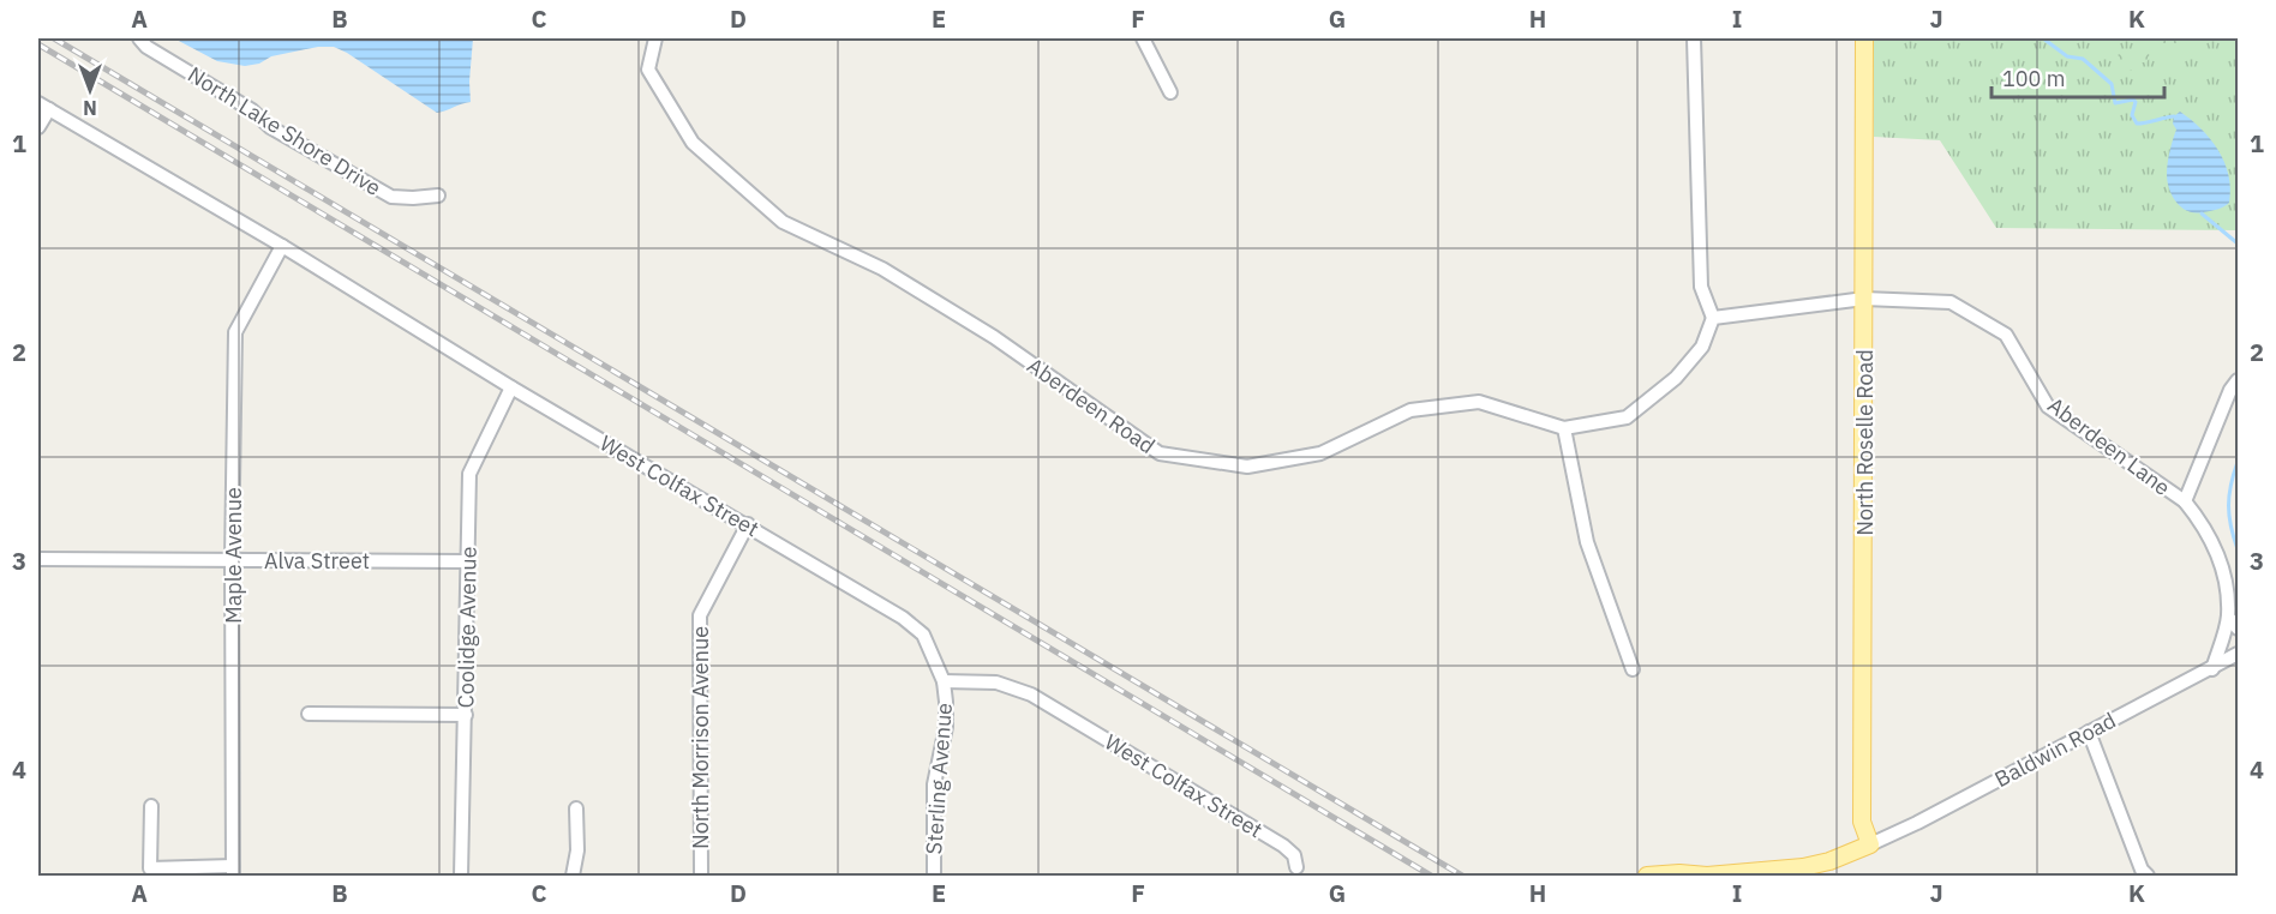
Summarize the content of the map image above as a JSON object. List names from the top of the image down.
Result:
{
  "streets": {
    "main road": ["North Roselle Road"],
    "street": [
      "North Lake Shore Drive",
      "Aberdeen Road",
      "Aberdeen Lane",
      "West Colfax Street",
      "Maple Avenue",
      "Alva Street",
      "Coolidge Avenue",
      "North Morrison Avenue",
      "Baldwin Road",
      "Sterling Avenue"
    ]
  },
  "crossings": [
    ["North Roselle Road", "Aberdeen Lane"],
    ["North Roselle Road", "Baldwin Road"],
    ["Aberdeen Lane", "Baldwin Road"],
    ["West Colfax Street", "Maple Avenue"],
    ["West Colfax Street", "Coolidge Avenue"],
    ["West Colfax Street", "North Morrison Avenue"],
    ["West Colfax Street", "Sterling Avenue"],
    ["Maple Avenue", "Alva Street"],
    ["Alva Street", "Coolidge Avenue"]
  ],
  "scale_bar": "100 m",
  "north": "bottom",
  "grid": {
    "columns": [
      "A",
      "B",
      "C",
      "D",
      "E",
      "F",
      "G",
      "H",
      "I",
      "J",
      "K"
    ],
    "rows": [
      "1",
      "2",
      "3",
      "4"
    ]
  }
}
